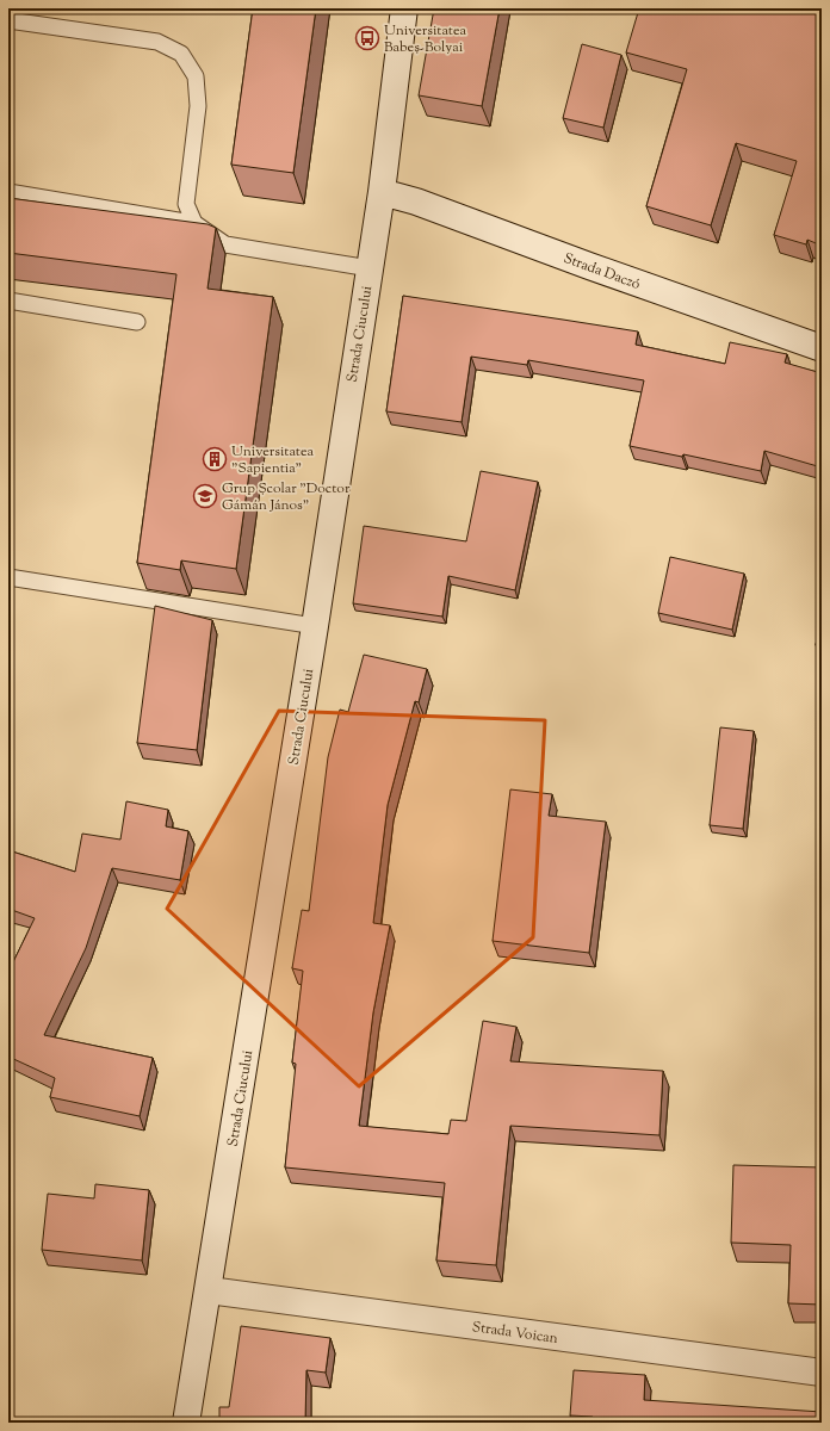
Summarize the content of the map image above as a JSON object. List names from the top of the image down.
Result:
{
  "streets": {
    "main road": ["Strada Daczó", "Strada Ciucului", "Strada Voican"]
  },
  "crossings": [
    ["Strada Daczó", "Strada Ciucului"],
    ["Strada Ciucului", "Strada Voican"]
  ],
  "places": {
    "bus stop": ["Universitatea Babeș-Bolyai"],
    "building": ["Universitatea \"Sapientia\""],
    "school or university": ["Grup Școlar \"Doctor Gámán János\""]
  }
}
